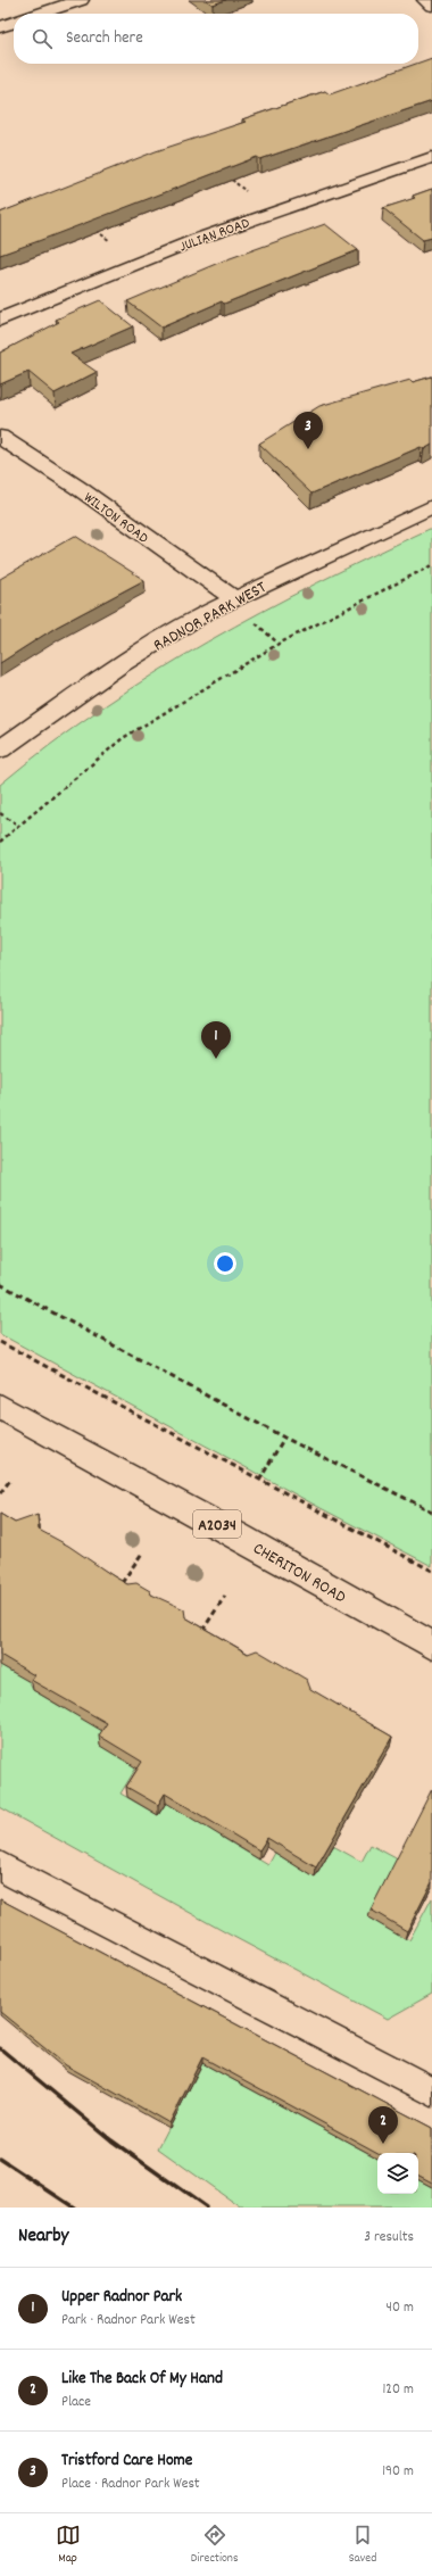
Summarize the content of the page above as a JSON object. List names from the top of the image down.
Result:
{
  "streets": {
    "street": [
      "JULIAN ROAD",
      "WILTON ROAD",
      "RADNOR PARK WEST",
      "A2034",
      "CHERITON ROAD"
    ]
  },
  "crossings": [
    ["WILTON ROAD", "RADNOR PARK WEST"]
  ],
  "page": {
    "search": "Search here",
    "pins": ["3", "1", "2"],
    "heading": ["Nearby", "3 results"],
    "list": [
      {
        "mark": "1",
        "name": "Upper Radnor Park",
        "note": "Park · Radnor Park West",
        "value": "40 m"
      },
      {
        "mark": "2",
        "name": "Like The Back Of My Hand",
        "note": "Place",
        "value": "120 m"
      },
      {
        "mark": "3",
        "name": "Tristford Care Home",
        "note": "Place · Radnor Park West",
        "value": "190 m"
      }
    ],
    "nav": ["Map", "Directions", "Saved"]
  }
}
